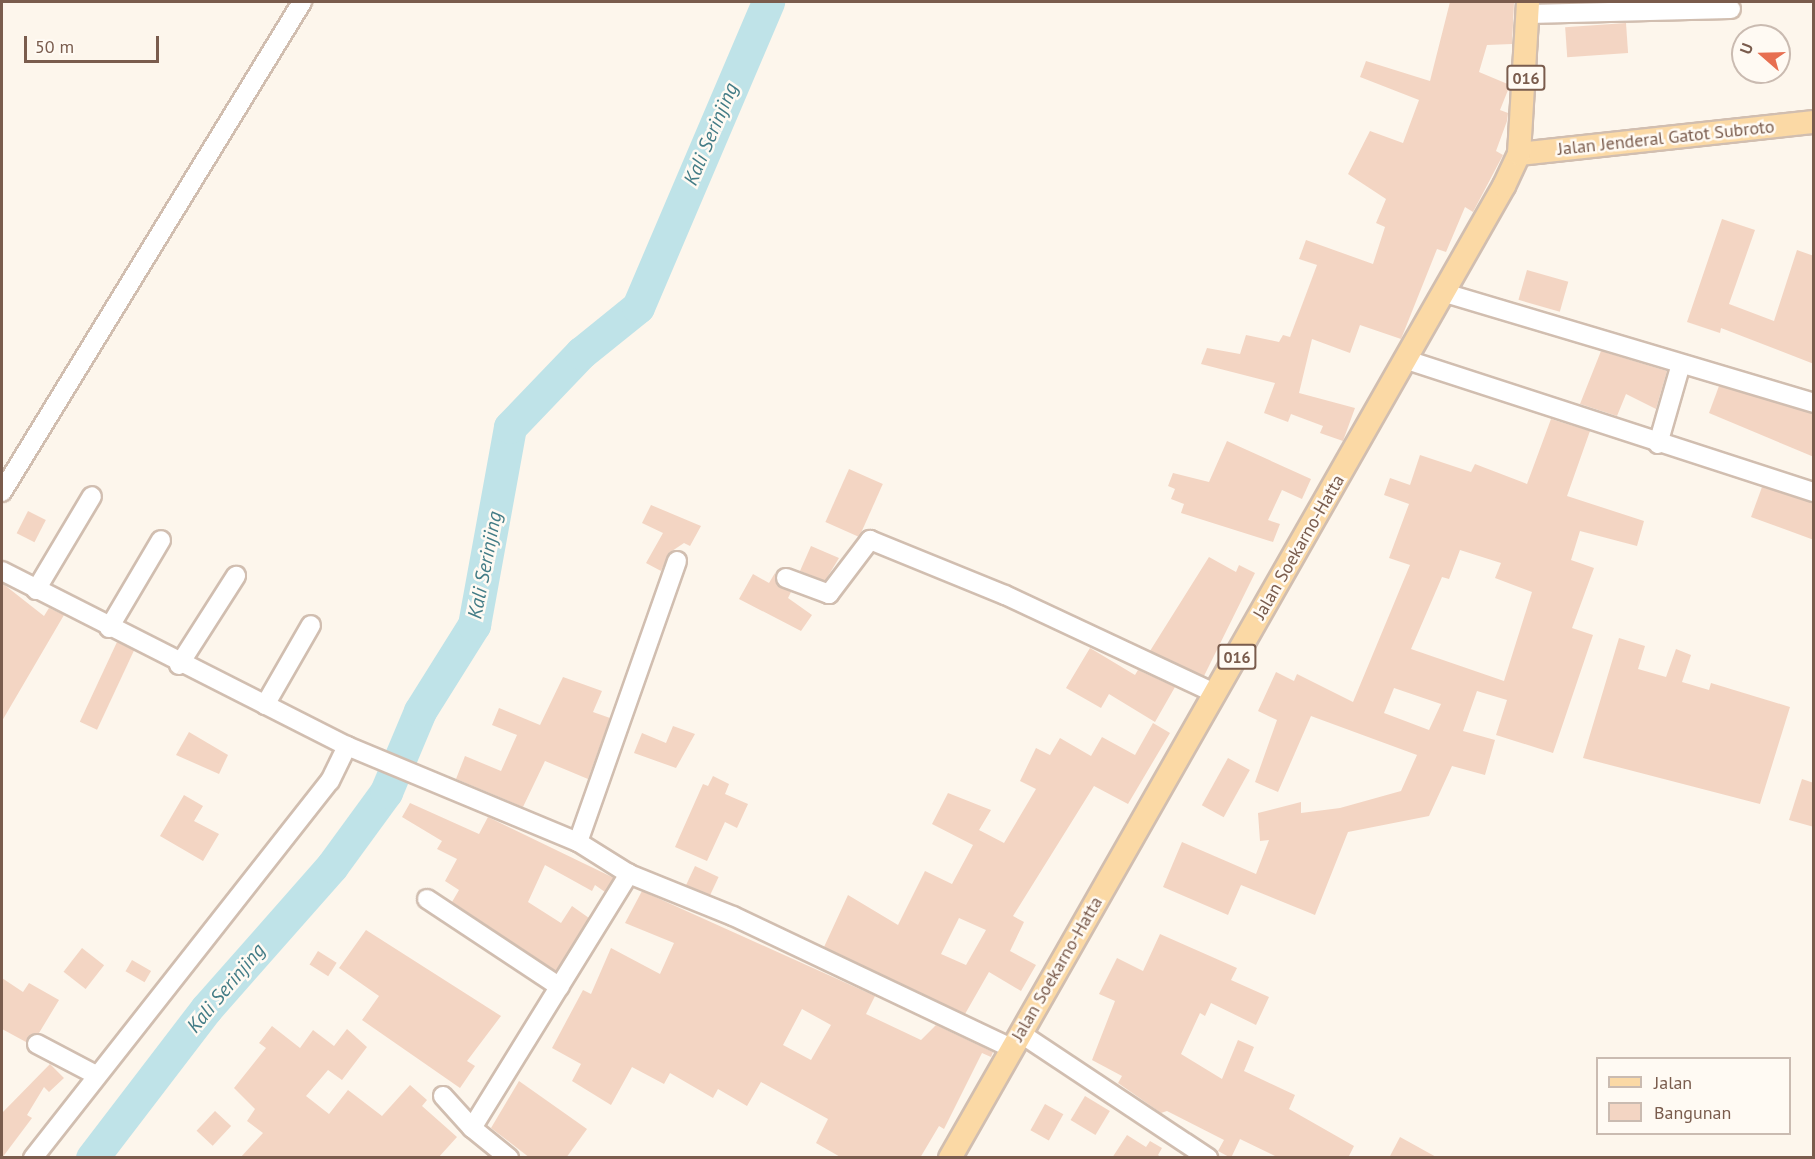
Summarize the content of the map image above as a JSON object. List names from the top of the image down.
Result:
{
  "streets": {
    "main road": ["016", "Jalan Jenderal Gatot Subroto", "Jalan Soekarno-Hatta"]
  },
  "crossings": [
    ["016", "Jalan Jenderal Gatot Subroto"],
    ["016", "Jalan Soekarno-Hatta"],
    ["Jalan Jenderal Gatot Subroto", "Jalan Soekarno-Hatta"]
  ],
  "water": ["Kali Serinjing"],
  "legend": ["Jalan", "Bangunan"],
  "scale_bar": "50 m",
  "north": "left"
}
